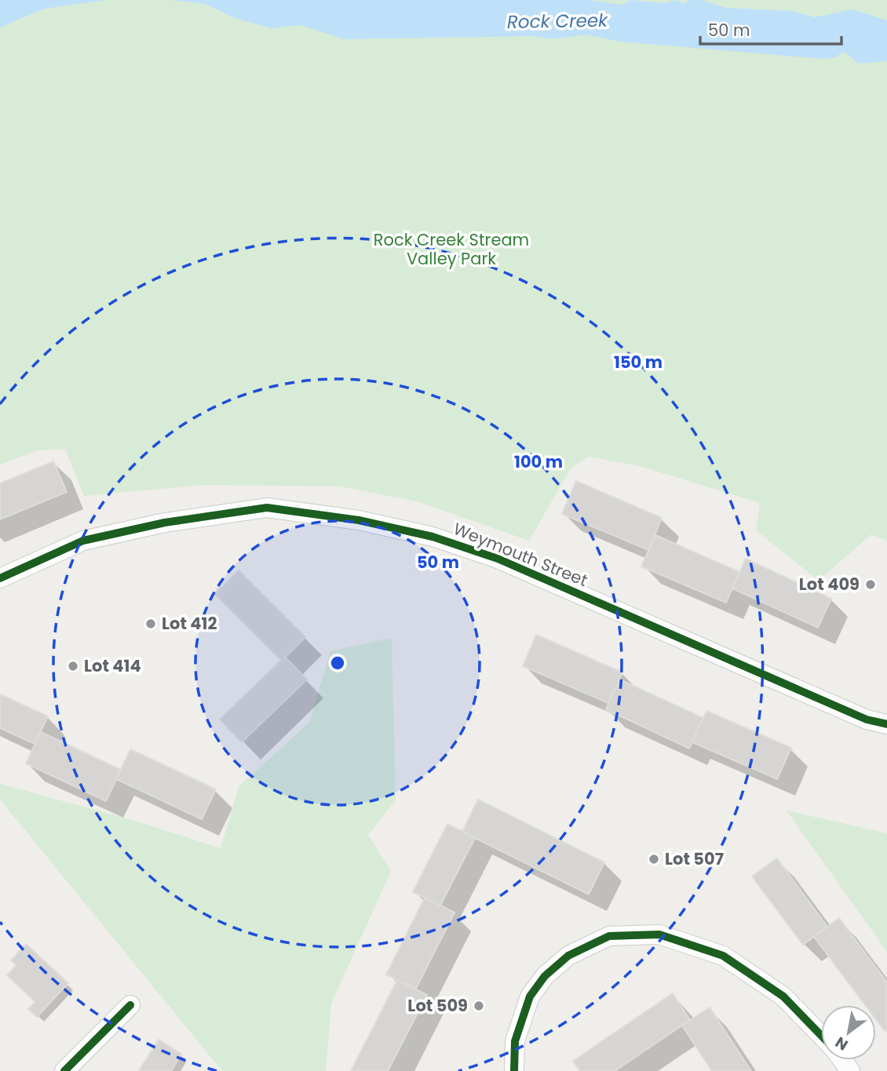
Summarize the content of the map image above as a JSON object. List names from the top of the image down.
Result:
{
  "streets": {
    "street": ["Weymouth Street"]
  },
  "water": ["Rock Creek"],
  "parks": ["Rock Creek Stream Valley Park"],
  "places": [
    "Lot 409",
    "Lot 412",
    "Lot 414",
    "Lot 507",
    "Lot 509"
  ],
  "scale_bar": "50 m",
  "north": "bottom left",
  "rings": ["150 m", "100 m", "50 m"]
}
